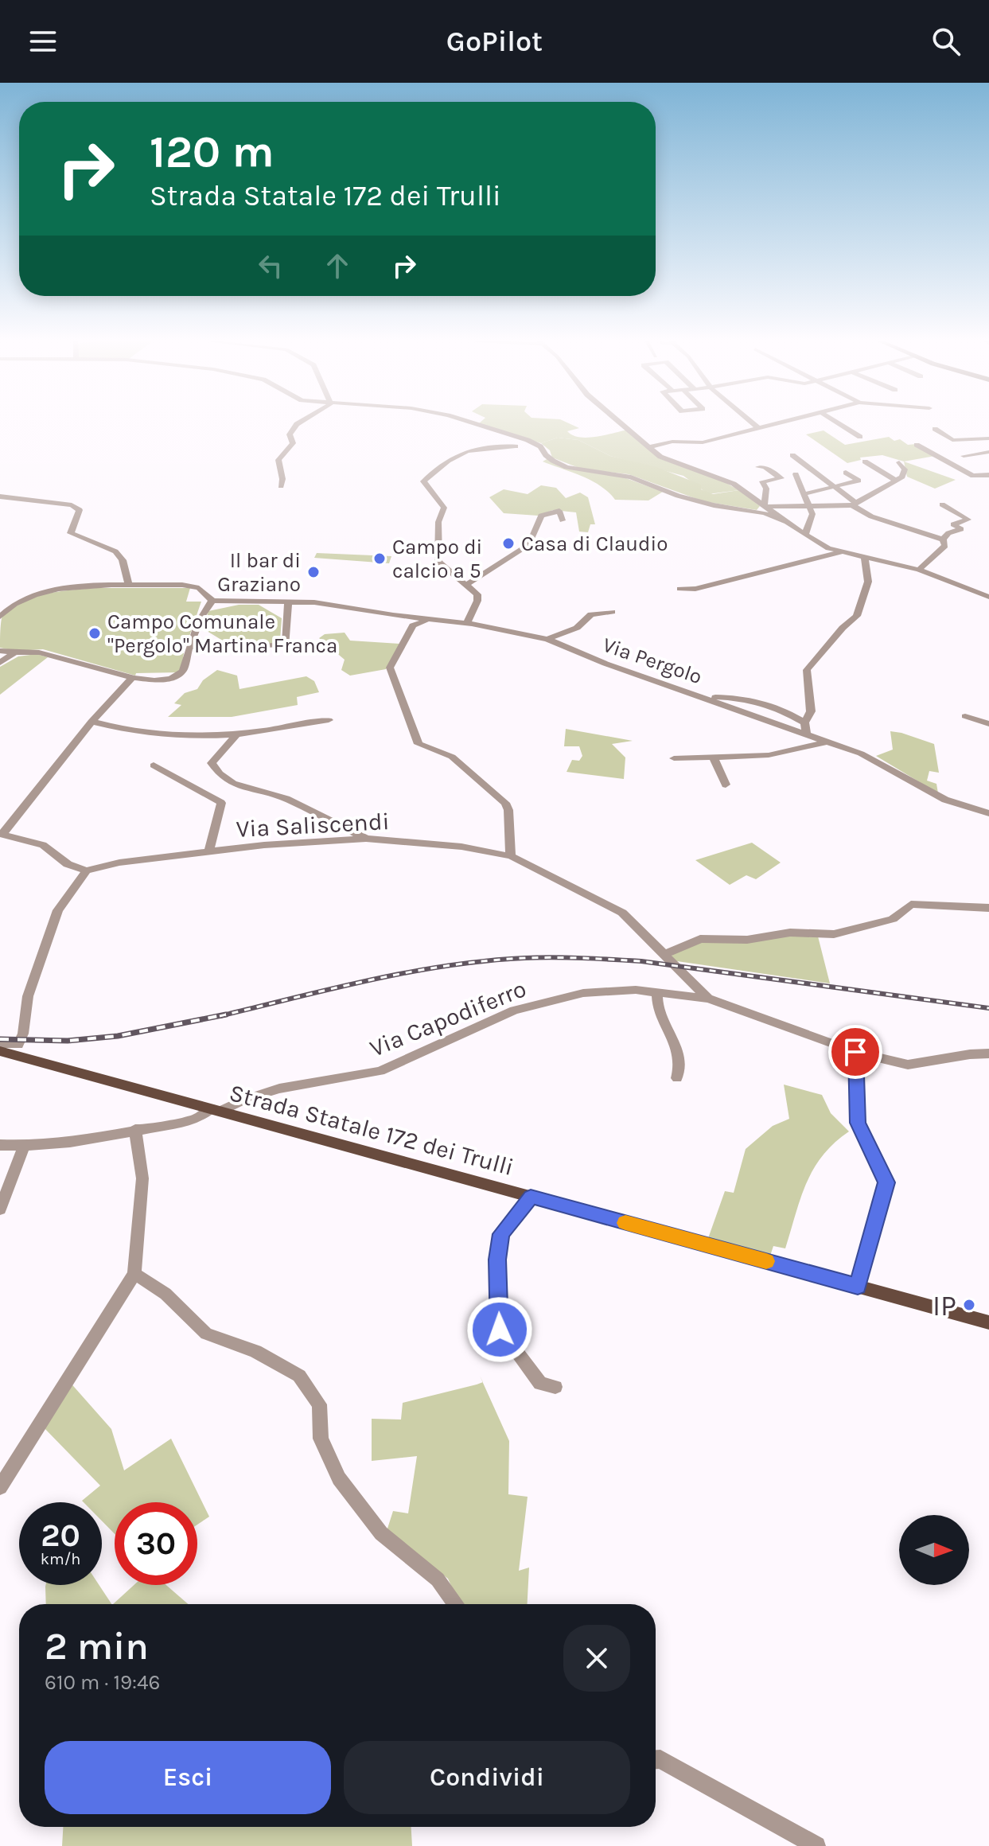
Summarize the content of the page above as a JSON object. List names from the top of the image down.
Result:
{
  "streets": {
    "main road": ["Strada Statale 172 dei Trulli"],
    "street": ["Via Pergolo", "Via Saliscendi", "Via Capodiferro"]
  },
  "crossings": [
    ["Via Saliscendi", "Via Capodiferro"],
    ["Via Capodiferro", "Strada Statale 172 dei Trulli"]
  ],
  "places": [
    "Casa di Claudio",
    "Campo di calcio a 5",
    "Il bar di Graziano",
    "Campo Comunale \"Pergolo\" Martina Franca",
    "IP"
  ],
  "north": "right",
  "page": {
    "header": "GoPilot",
    "turn": ["120 m", "Strada Statale 172 dei Trulli"],
    "speed": "20 km/h",
    "limit": "30",
    "heading": ["2 min", "610 m · 19:46"],
    "buttons": ["Esci", "Condividi"]
  }
}
